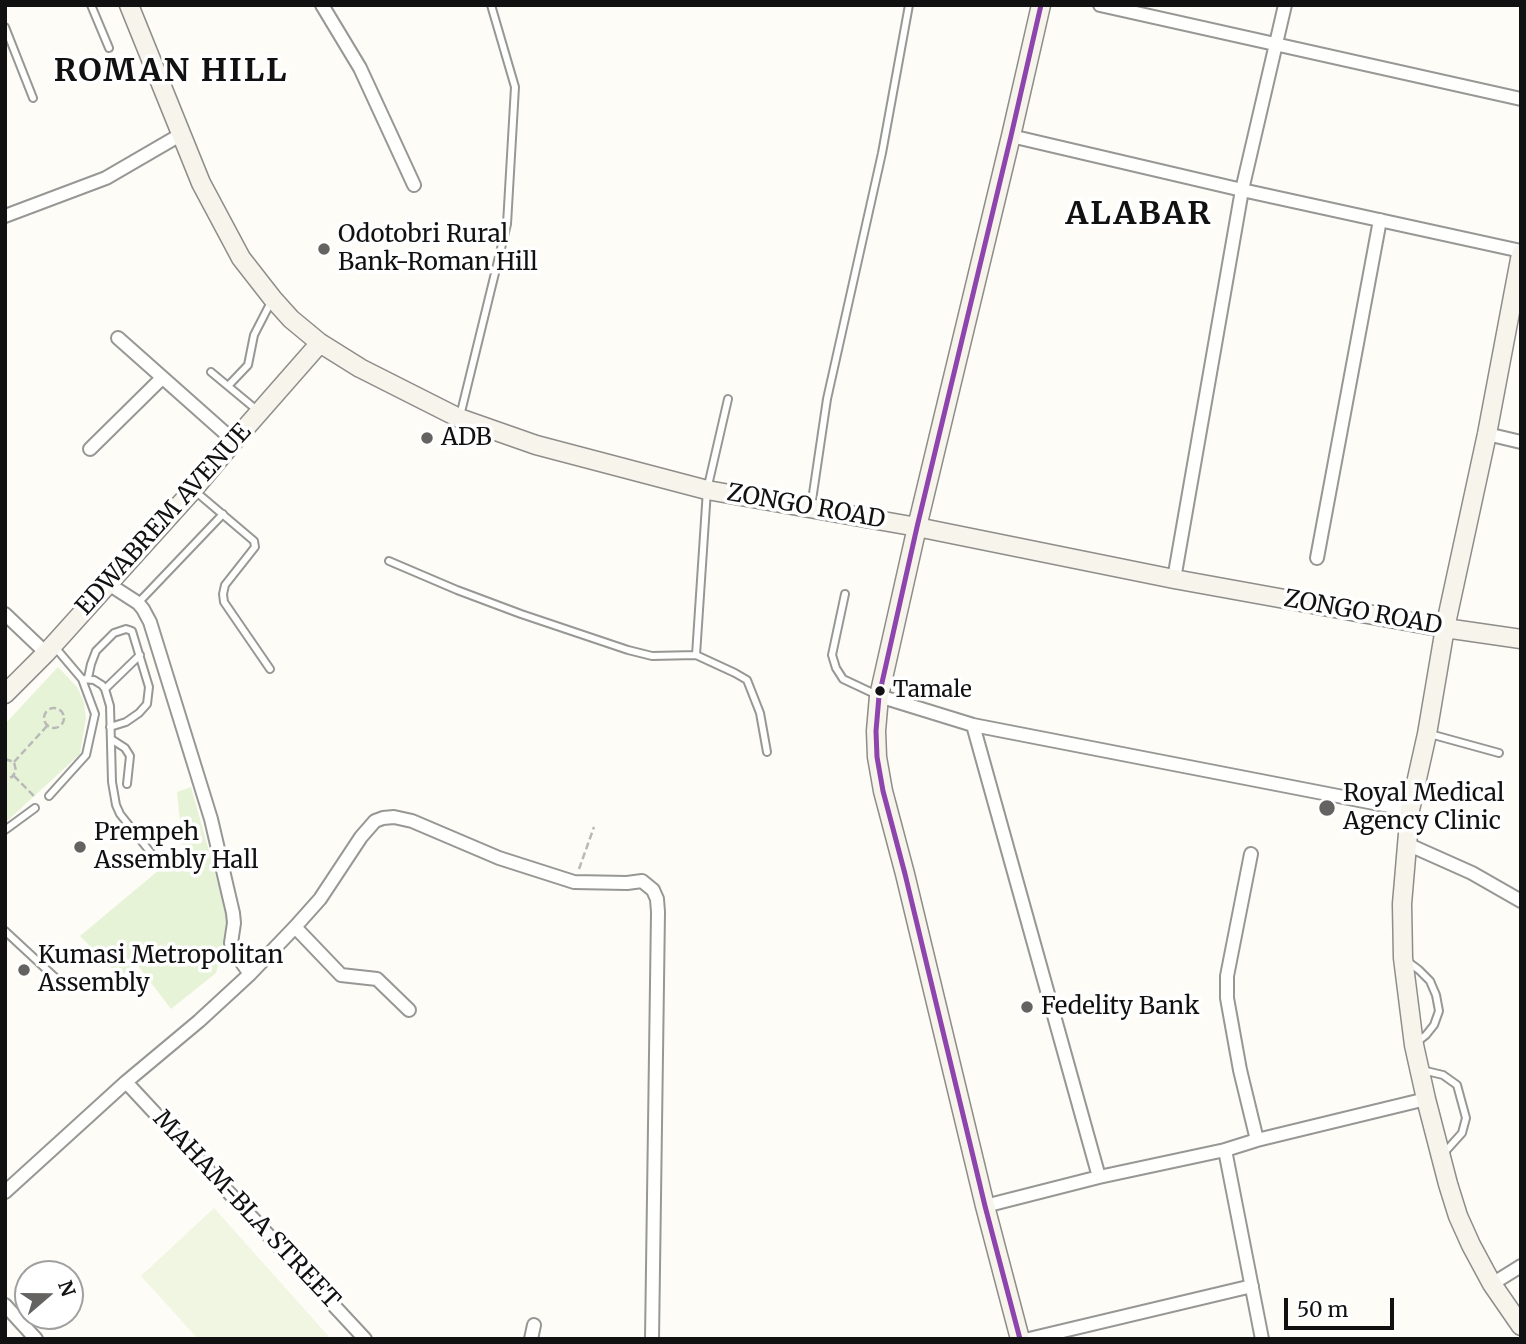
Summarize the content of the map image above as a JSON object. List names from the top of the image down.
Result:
{
  "streets": {
    "street": ["ZONGO ROAD", "EDWABREM AVENUE", "MAHAM-BLA STREET"]
  },
  "crossings": [
    ["ZONGO ROAD", "EDWABREM AVENUE"]
  ],
  "districts": ["ROMAN HILL", "ALABAR"],
  "places": [
    "Odotobri Rural Bank-Roman Hill",
    "ADB",
    "Tamale",
    "Royal Medical Agency Clinic",
    "Prempeh Assembly Hall",
    "Kumasi Metropolitan Assembly",
    "Fedelity Bank"
  ],
  "scale_bar": "50 m",
  "north": "right"
}
